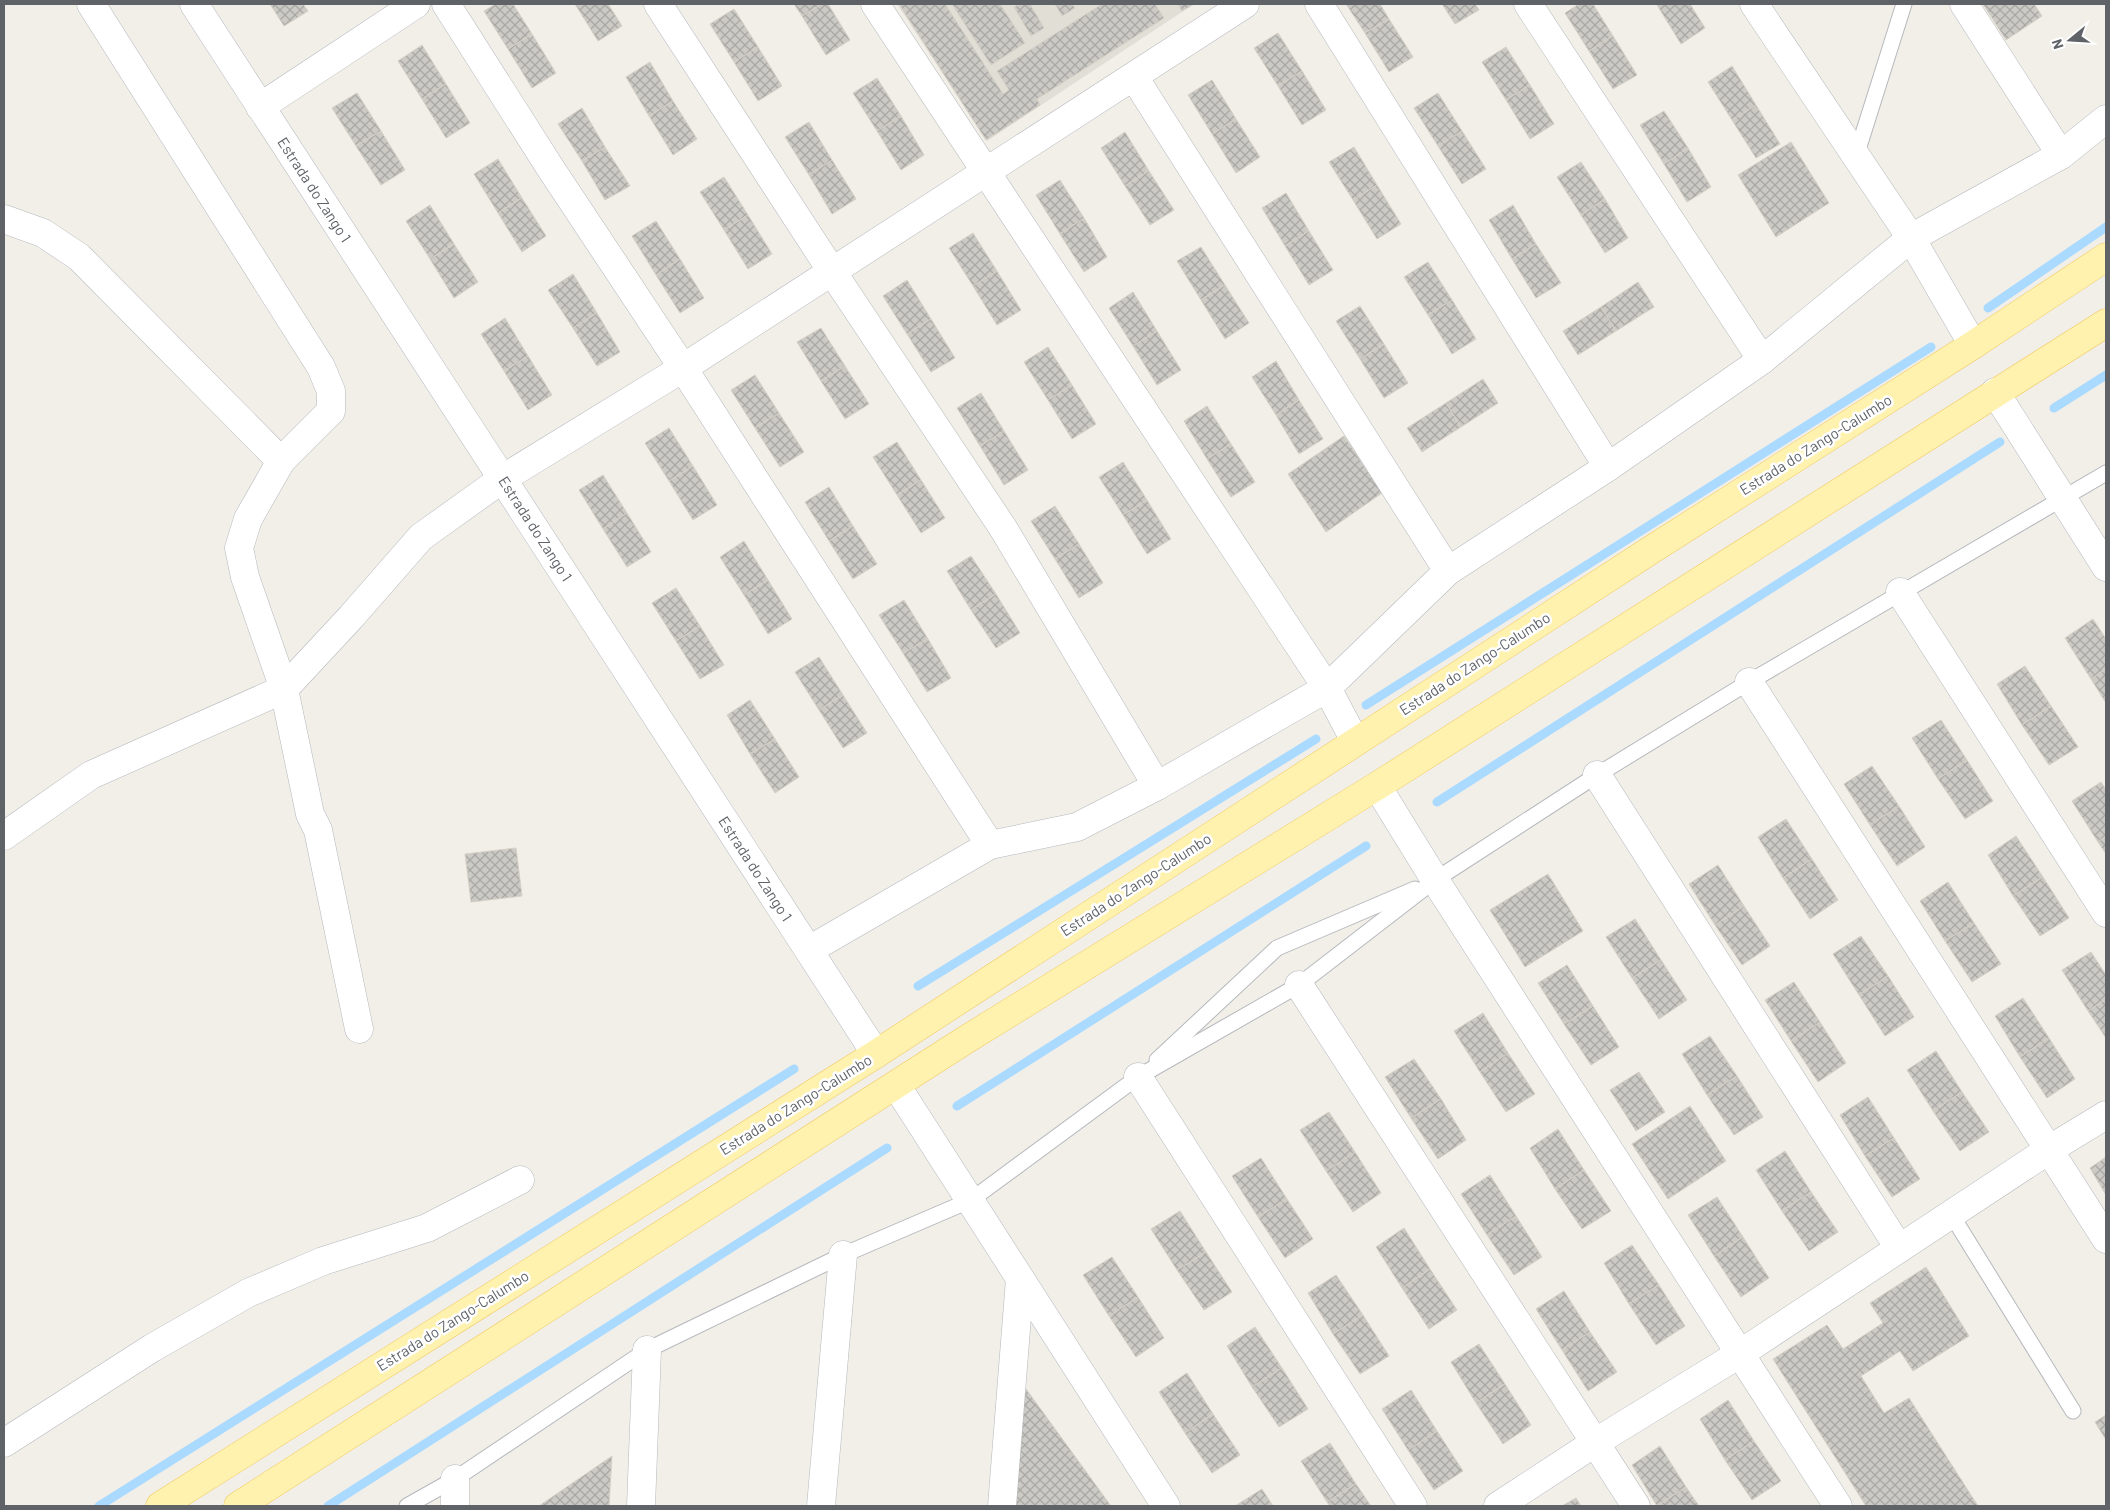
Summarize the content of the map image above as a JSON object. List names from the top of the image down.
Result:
{
  "streets": {
    "main road": ["Estrada do Zango-Calumbo"],
    "street": ["Estrada do Zango 1"]
  },
  "crossings": [
    ["Estrada do Zango 1", "Estrada do Zango-Calumbo"]
  ],
  "north": "left"
}
